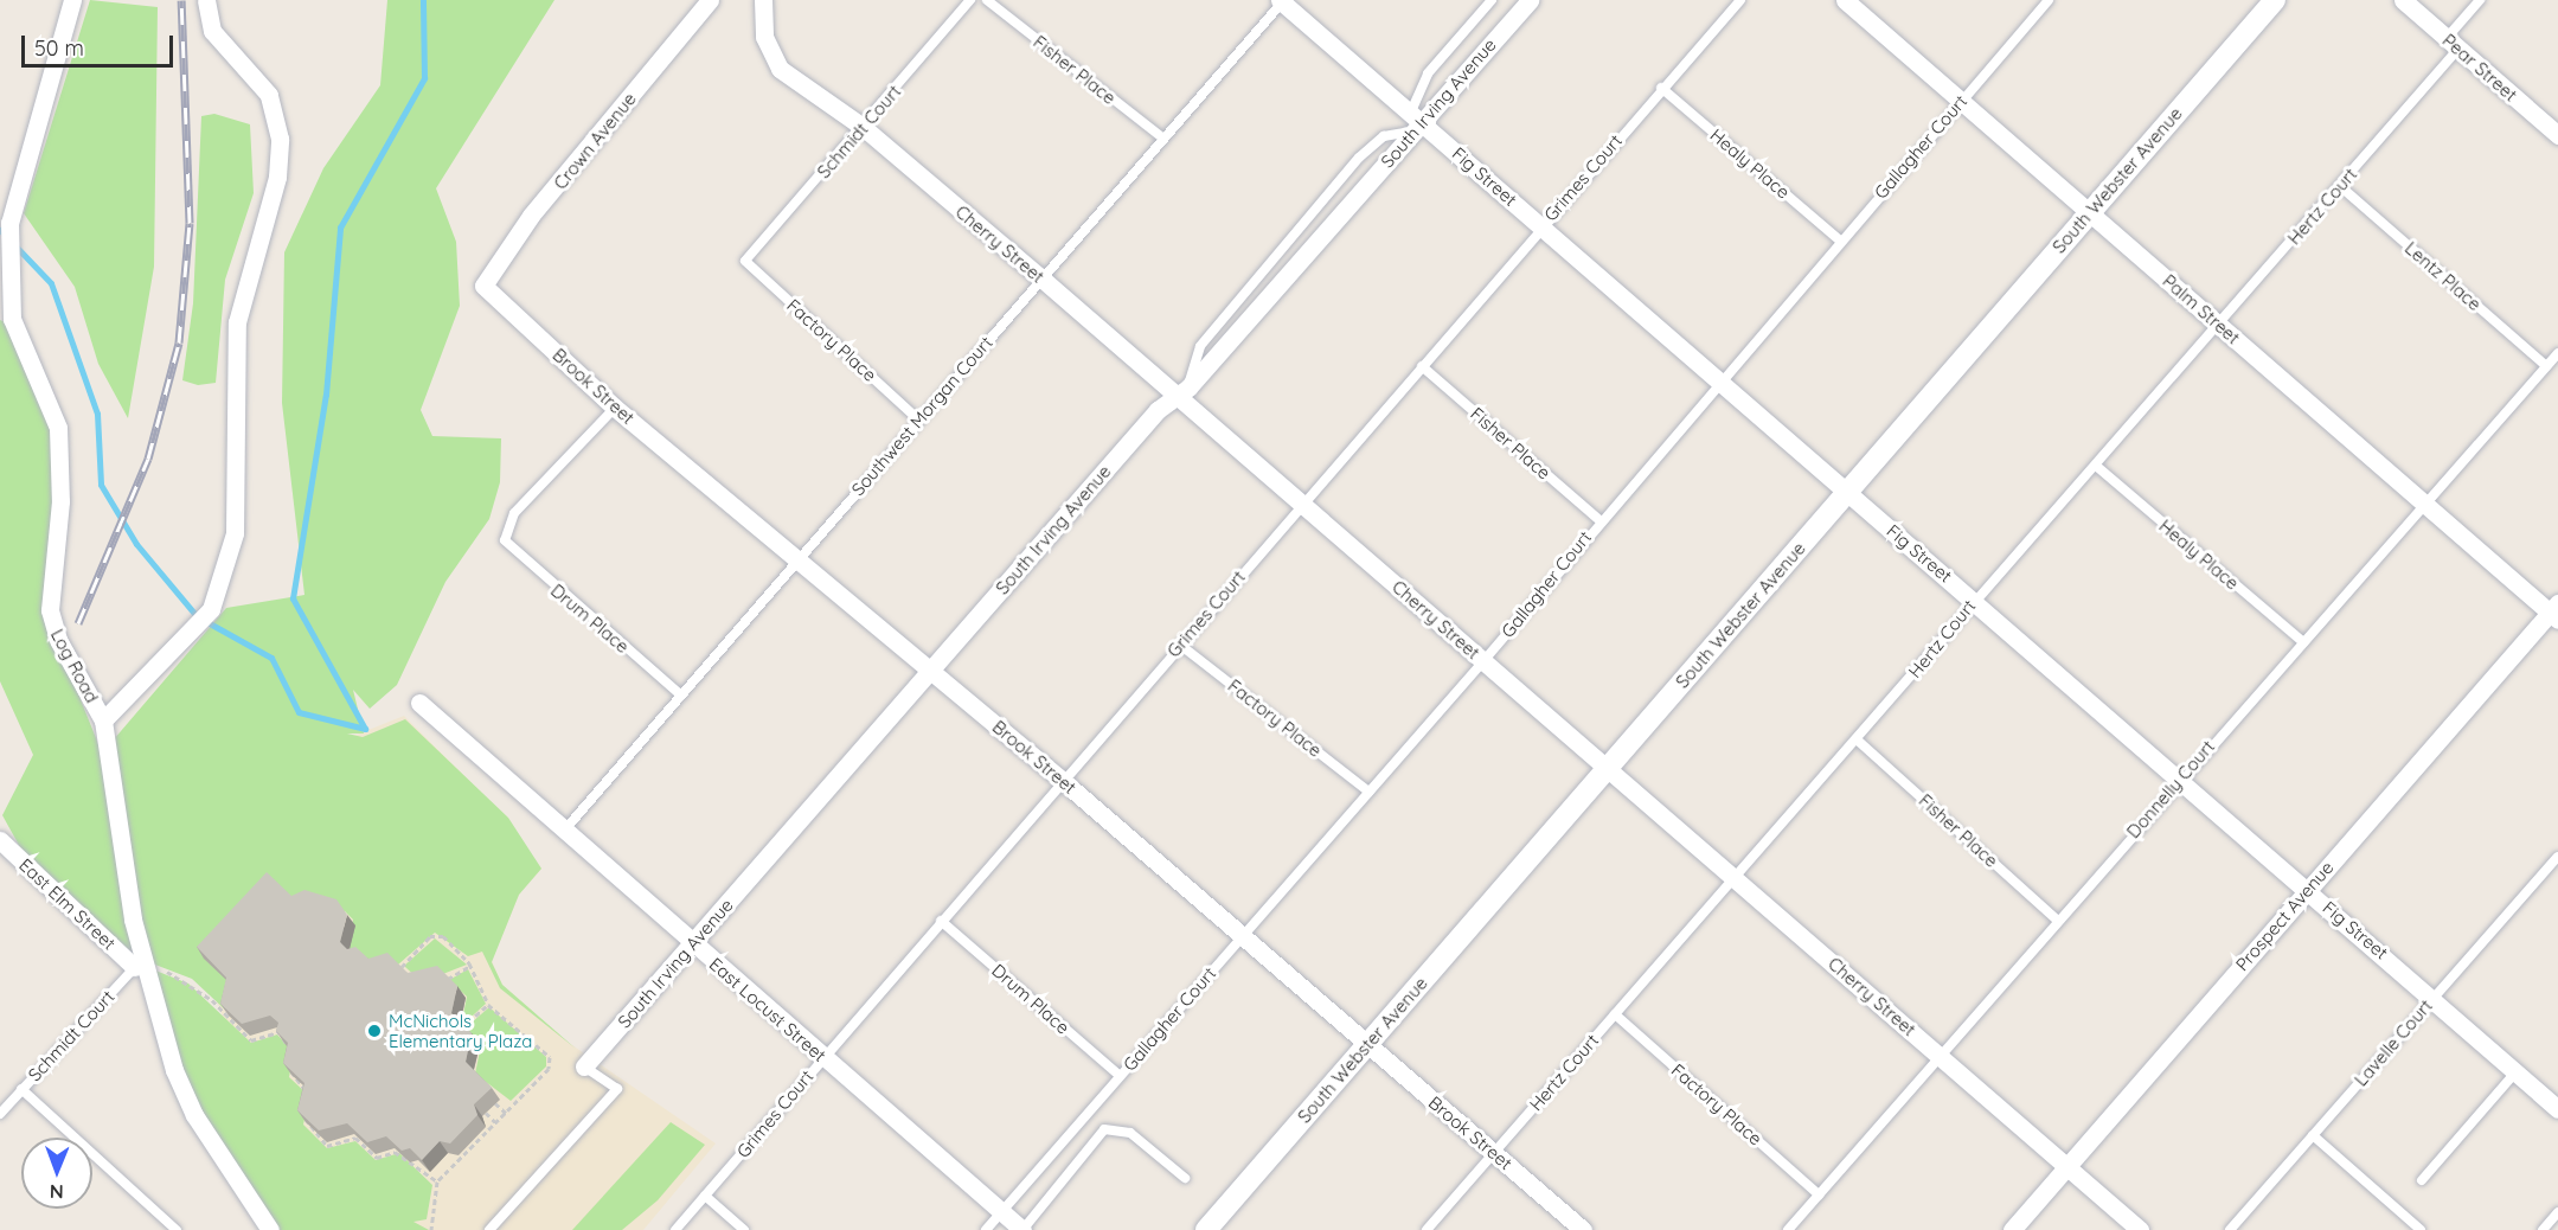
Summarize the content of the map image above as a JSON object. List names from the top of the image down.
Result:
{
  "streets": {
    "street": [
      "Pear Street",
      "South Irving Avenue",
      "Crown Avenue",
      "Fig Street",
      "South Webster Avenue",
      "Cherry Street",
      "Palm Street",
      "Brook Street",
      "Log Road",
      "East Elm Street",
      "Prospect Avenue",
      "East Locust Street"
    ],
    "lane": [
      "Fisher Place",
      "Schmidt Court",
      "Gallagher Court",
      "Healy Place",
      "Grimes Court",
      "Hertz Court",
      "Lentz Place",
      "Factory Place",
      "Southwest Morgan Court",
      "Drum Place",
      "Donnelly Court",
      "Lavelle Court"
    ]
  },
  "crossings": [
    ["Pear Street", "Hertz Court"],
    ["Fisher Place", "Gallagher Court"],
    ["Fisher Place", "Grimes Court"],
    ["Fisher Place", "Hertz Court"],
    ["Fisher Place", "Southwest Morgan Court"],
    ["Fisher Place", "Donnelly Court"],
    ["South Irving Avenue", "Fig Street"],
    ["South Irving Avenue", "Cherry Street"],
    ["South Irving Avenue", "Brook Street"],
    ["South Irving Avenue", "East Locust Street"],
    ["Schmidt Court", "Cherry Street"],
    ["Schmidt Court", "Factory Place"],
    ["Schmidt Court", "Log Road"],
    ["Schmidt Court", "East Elm Street"],
    ["Crown Avenue", "Brook Street"],
    ["Gallagher Court", "Healy Place"],
    ["Gallagher Court", "Fig Street"],
    ["Gallagher Court", "Cherry Street"],
    ["Gallagher Court", "Palm Street"],
    ["Gallagher Court", "Factory Place"],
    ["Gallagher Court", "Brook Street"],
    ["Gallagher Court", "Drum Place"],
    ["Gallagher Court", "East Locust Street"],
    ["Healy Place", "Grimes Court"],
    ["Healy Place", "Hertz Court"],
    ["Healy Place", "Donnelly Court"],
    ["Fig Street", "Grimes Court"],
    ["Fig Street", "South Webster Avenue"],
    ["Fig Street", "Hertz Court"],
    ["Fig Street", "Southwest Morgan Court"],
    ["Fig Street", "Donnelly Court"],
    ["Fig Street", "Prospect Avenue"],
    ["Fig Street", "Lavelle Court"],
    ["Grimes Court", "Cherry Street"],
    ["Grimes Court", "Factory Place"],
    ["Grimes Court", "Brook Street"],
    ["Grimes Court", "Drum Place"],
    ["Grimes Court", "East Locust Street"],
    ["South Webster Avenue", "Cherry Street"],
    ["South Webster Avenue", "Palm Street"],
    ["South Webster Avenue", "Brook Street"],
    ["Hertz Court", "Cherry Street"],
    ["Hertz Court", "Lentz Place"],
    ["Hertz Court", "Palm Street"],
    ["Hertz Court", "Factory Place"],
    ["Hertz Court", "Brook Street"],
    ["Cherry Street", "Southwest Morgan Court"],
    ["Cherry Street", "Donnelly Court"],
    ["Cherry Street", "Prospect Avenue"],
    ["Lentz Place", "Donnelly Court"],
    ["Palm Street", "Donnelly Court"],
    ["Palm Street", "Prospect Avenue"],
    ["Factory Place", "Southwest Morgan Court"],
    ["Factory Place", "Donnelly Court"],
    ["Brook Street", "Southwest Morgan Court"],
    ["Brook Street", "Drum Place"],
    ["Southwest Morgan Court", "Drum Place"],
    ["Southwest Morgan Court", "East Locust Street"],
    ["Log Road", "East Elm Street"]
  ],
  "places": ["McNichols Elementary Plaza"],
  "scale_bar": "50 m",
  "north": "bottom"
}
